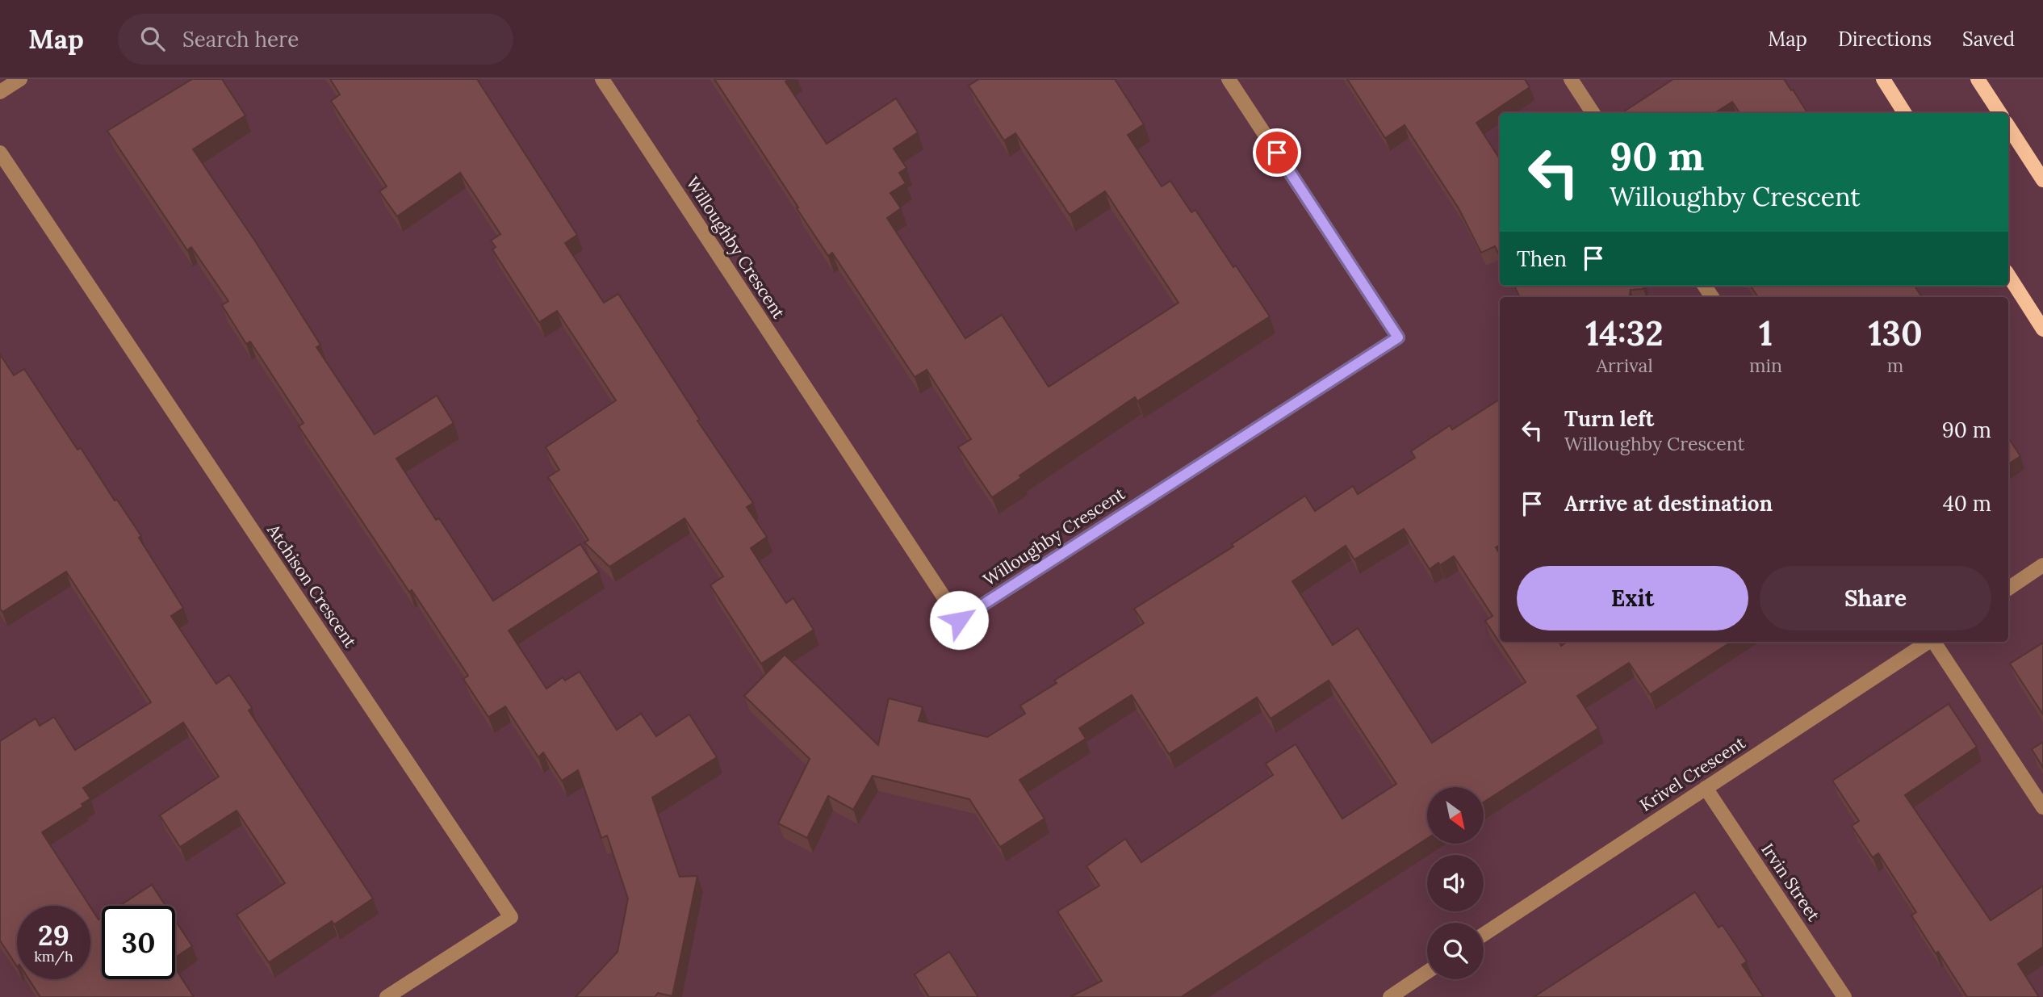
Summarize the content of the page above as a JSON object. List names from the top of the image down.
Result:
{
  "streets": {
    "street": [
      "Willoughby Crescent",
      "Atchison Crescent",
      "Krivel Crescent",
      "Irvin Street"
    ]
  },
  "crossings": [
    ["Krivel Crescent", "Irvin Street"]
  ],
  "north": "bottom right",
  "page": {
    "header": "Map",
    "search": "Search here",
    "nav": ["Map", "Directions", "Saved"],
    "turn": ["90 m", "Willoughby Crescent"],
    "then": "Then",
    "eta": [
      "14:32",
      "Arrival",
      "1",
      "min",
      "130",
      "m"
    ],
    "list": [
      {
        "name": "Turn left",
        "note": "Willoughby Crescent",
        "value": "90 m"
      },
      {
        "name": "Arrive at destination",
        "value": "40 m"
      }
    ],
    "buttons": ["Exit", "Share"],
    "speed": "29 km/h",
    "limit": "30"
  }
}
